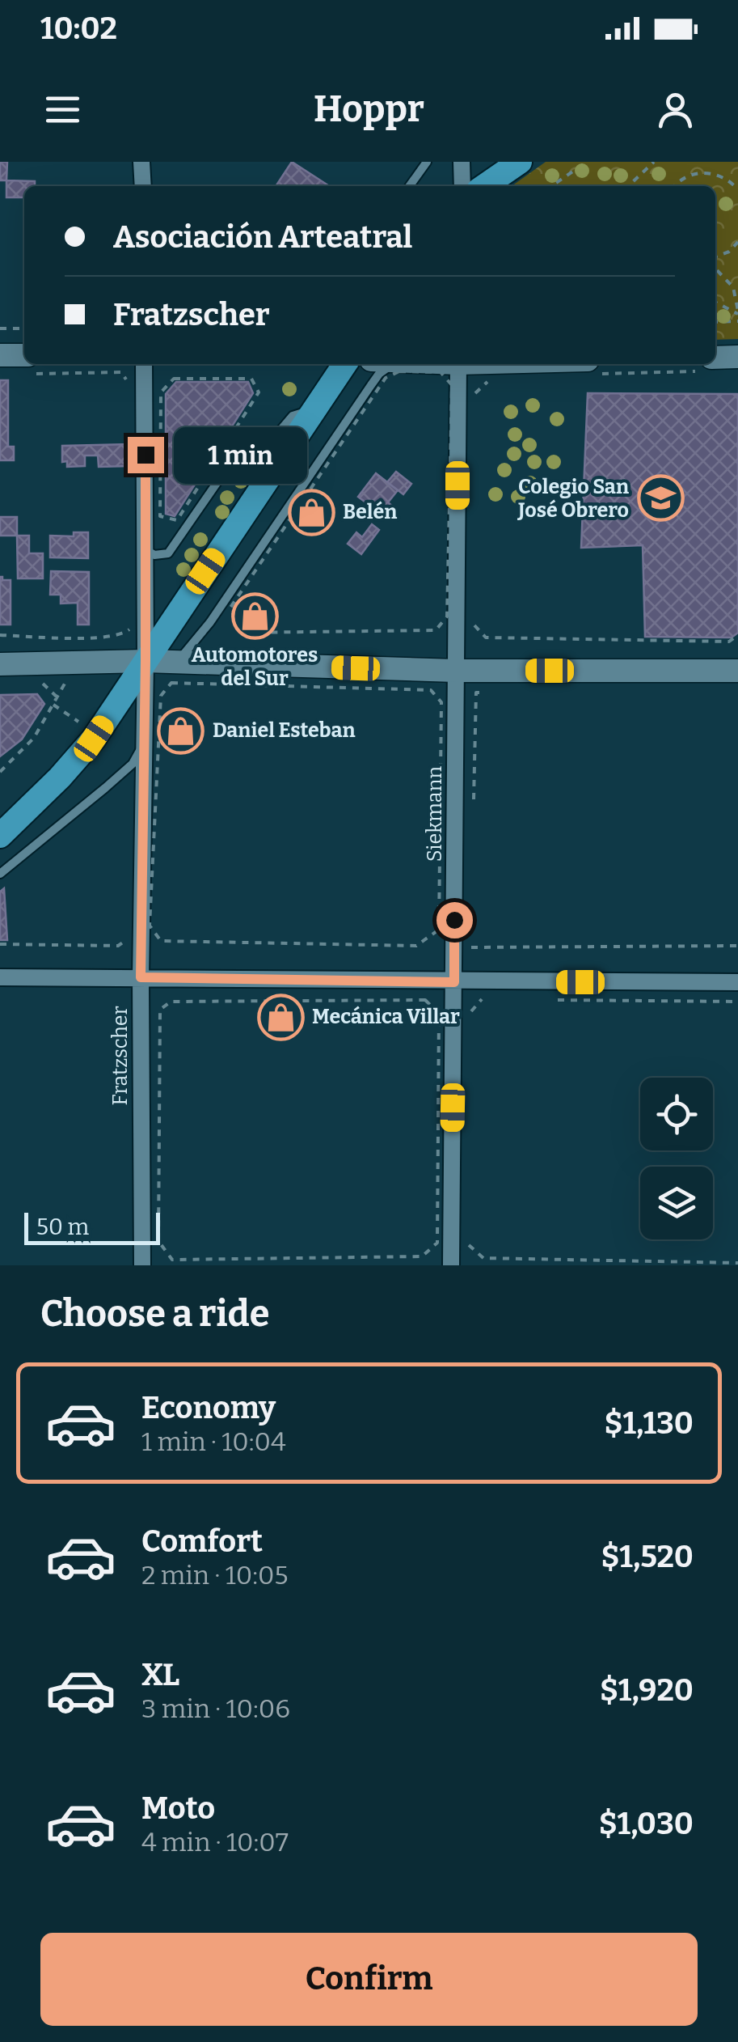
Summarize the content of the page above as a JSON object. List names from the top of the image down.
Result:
{
  "streets": {
    "street": ["Siekmann", "Fratzscher"]
  },
  "places": {
    "school or university": ["Colegio San José Obrero"],
    "shop": [
      "Belén",
      "Automotores del Sur",
      "Daniel Esteban",
      "Mecánica Villar"
    ]
  },
  "scale_bar": "50 m",
  "page": {
    "status": "10:02",
    "header": "Hoppr",
    "banner": ["Asociación Arteatral", "Fratzscher"],
    "bubble": "1 min",
    "scale": "50 m",
    "heading": "Choose a ride",
    "list": [
      {
        "name": "Economy",
        "note": "1 min · 10:04",
        "value": "$1,130"
      },
      {
        "name": "Comfort",
        "note": "2 min · 10:05",
        "value": "$1,520"
      },
      {
        "name": "XL",
        "note": "3 min · 10:06",
        "value": "$1,920"
      },
      {
        "name": "Moto",
        "note": "4 min · 10:07",
        "value": "$1,030"
      }
    ],
    "buttons": "Confirm"
  }
}
